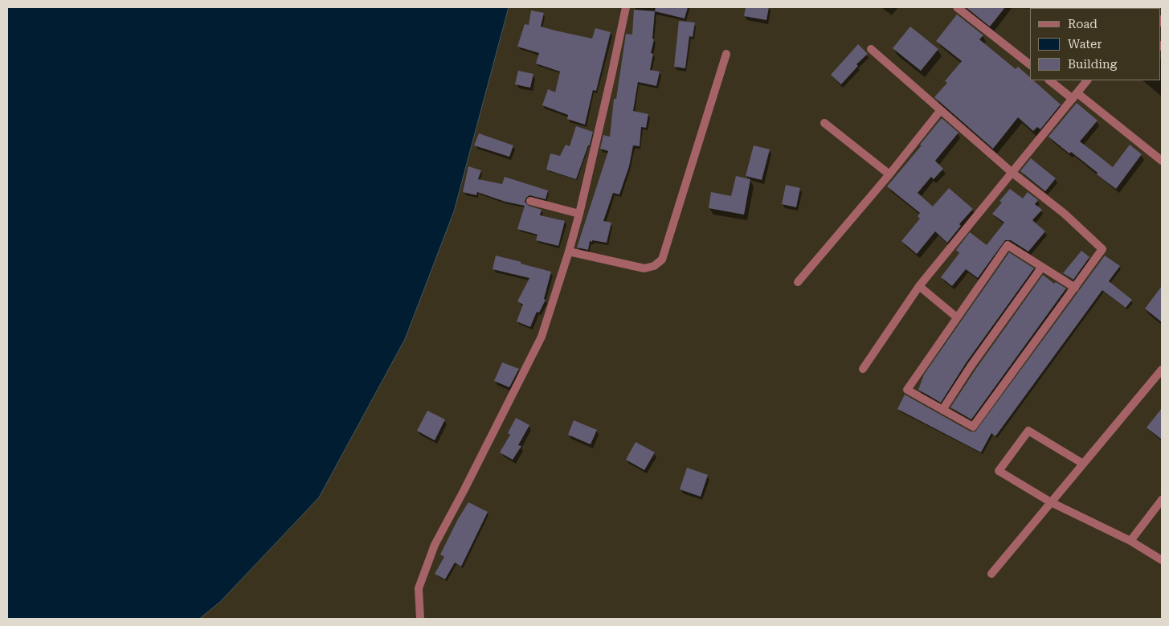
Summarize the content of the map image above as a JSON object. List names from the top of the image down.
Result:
{
  "legend": ["Road", "Water", "Building"]
}
